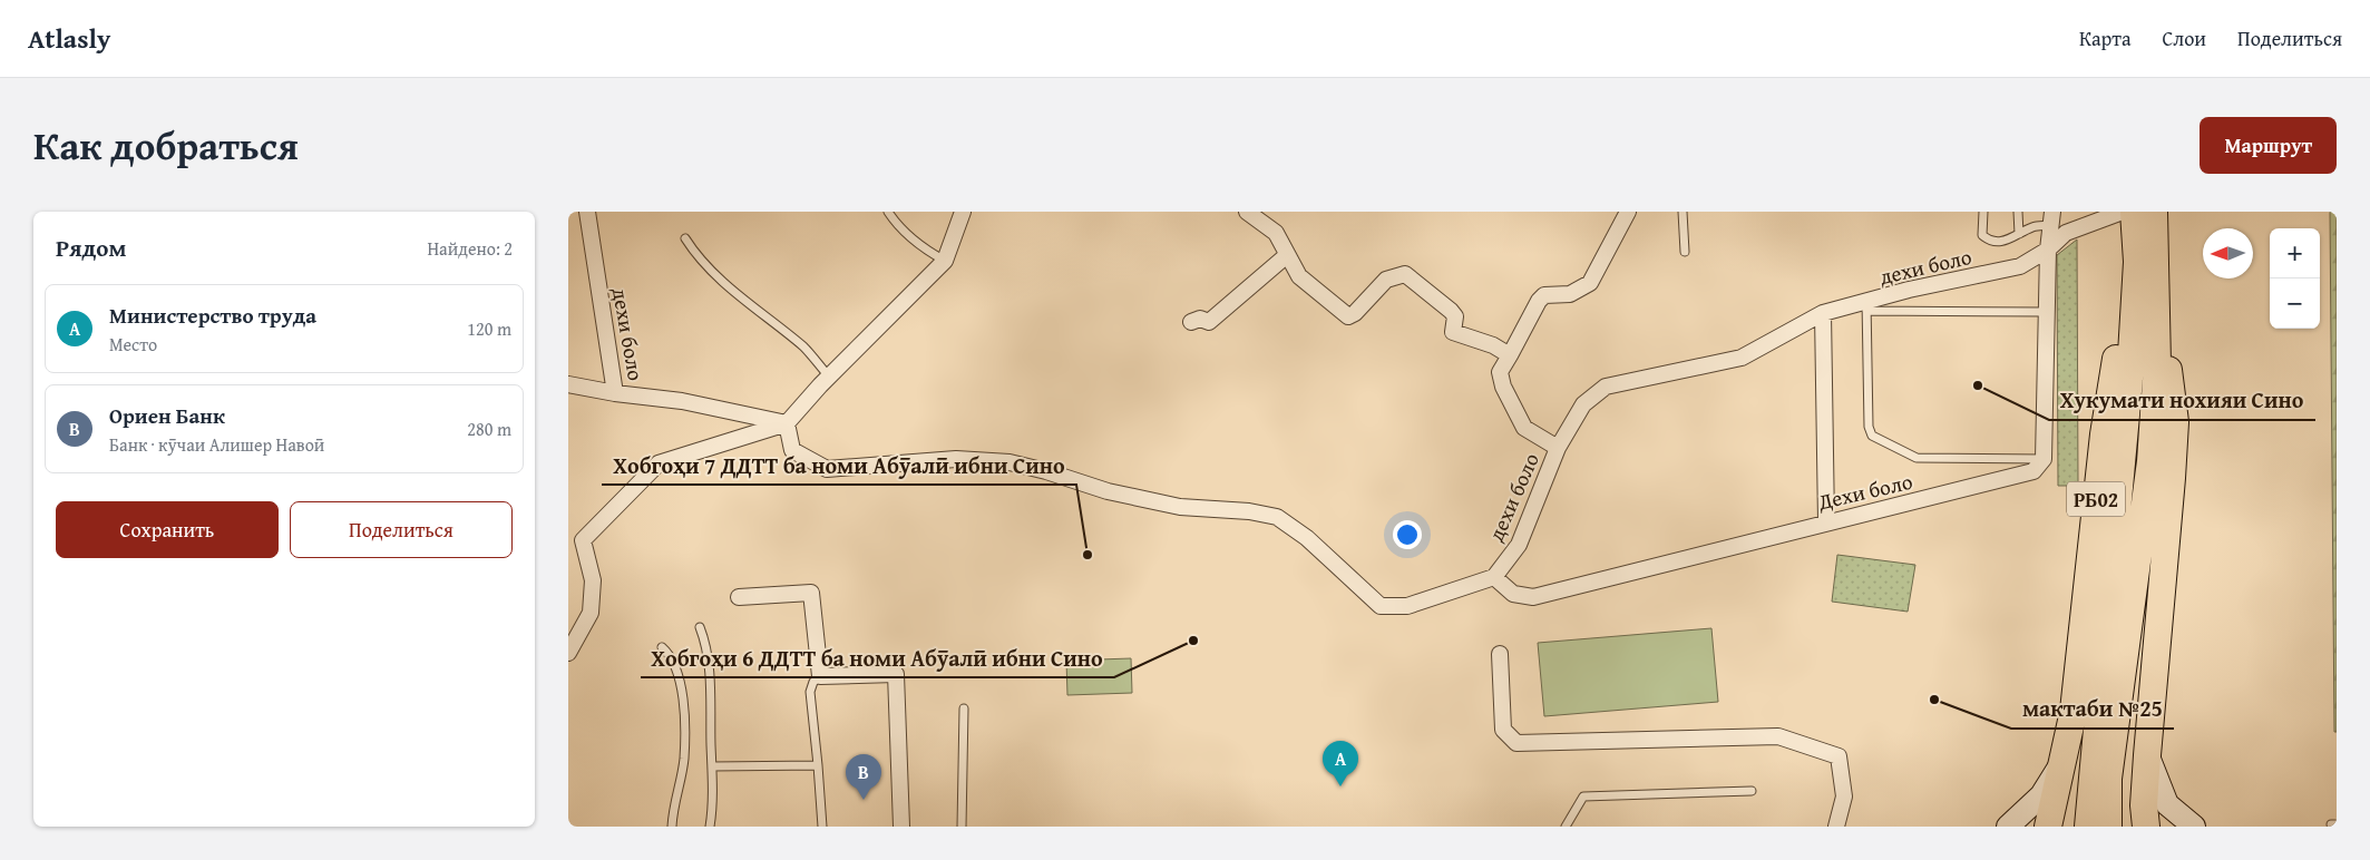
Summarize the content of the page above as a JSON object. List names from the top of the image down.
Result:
{
  "streets": {
    "highway": ["РБ02"],
    "street": ["дехи боло", "Дехи боло"]
  },
  "crossings": [
    ["дехи боло", "Дехи боло"]
  ],
  "places": [
    "Хукумати нохияи Сино",
    "Хобгоҳи 7 ДДТТ ба номи Абӯалӣ ибни Сино",
    "Хобгоҳи 6 ДДТТ ба номи Абӯалӣ ибни Сино",
    "мактаби №25"
  ],
  "north": "left",
  "page": {
    "header": "Atlasly",
    "nav": ["Карта", "Слои", "Поделиться"],
    "title": "Как добраться",
    "buttons": [
      "Маршрут",
      ["Сохранить", "Поделиться"]
    ],
    "heading": ["Рядом", "Найдено: 2"],
    "map_buttons": ["+", "−"],
    "list": [
      {
        "mark": "A",
        "name": "Министерство труда",
        "note": "Место",
        "value": "120 m"
      },
      {
        "mark": "B",
        "name": "Ориен Банк",
        "note": "Банк · кӯчаи Алишер Навоӣ",
        "value": "280 m"
      }
    ],
    "pins": ["A", "B"]
  }
}
